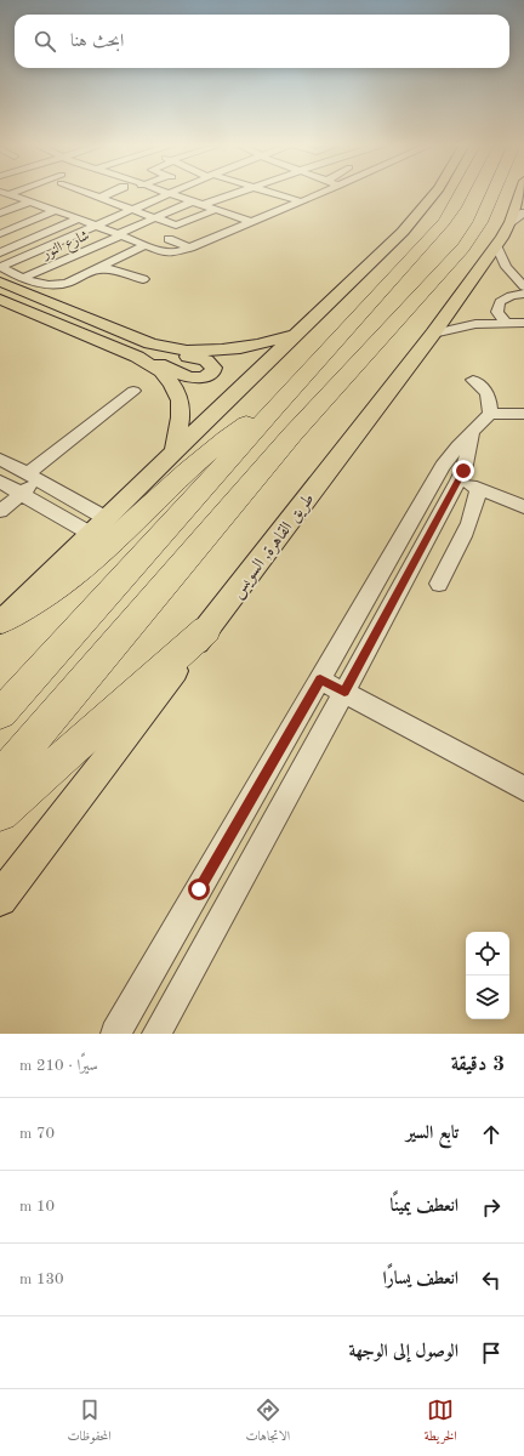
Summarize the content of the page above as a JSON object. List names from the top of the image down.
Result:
{
  "streets": {
    "main road": ["طريق القاهرة, السويس"],
    "street": ["شارع النور"]
  },
  "page": {
    "search": "ابحث هنا",
    "heading": ["3 دقيقة", "سيرًا · 210 m"],
    "list": [
      ["تابع السير", "70 m"],
      ["انعطف يمينًا", "10 m"],
      ["انعطف يسارًا", "130 m"],
      "الوصول إلى الوجهة"
    ],
    "nav": ["الخريطة", "الاتجاهات", "المحفوظات"]
  }
}
